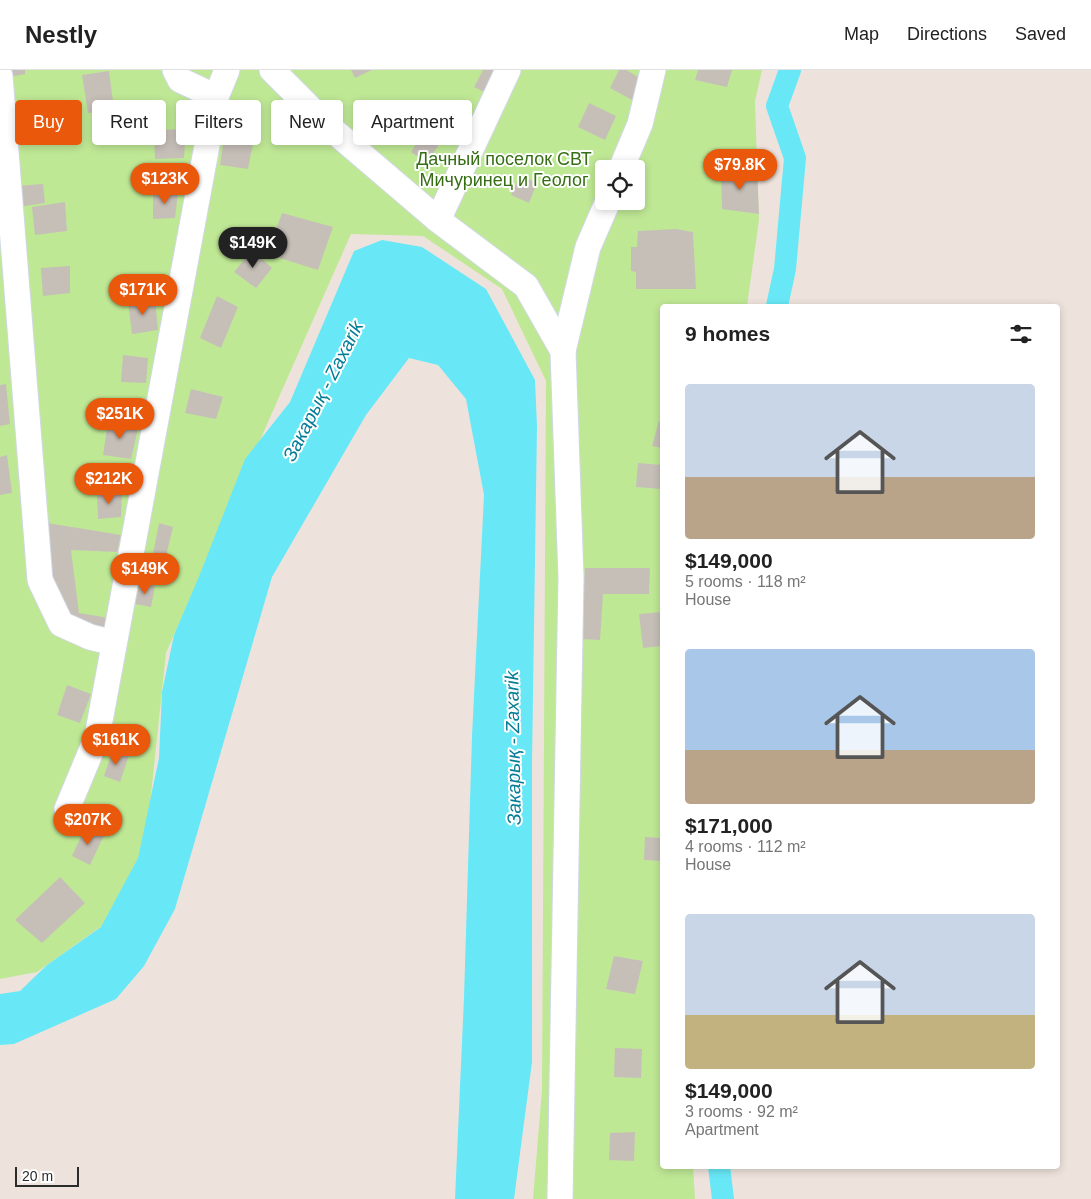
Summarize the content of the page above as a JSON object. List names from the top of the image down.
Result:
{
  "water": ["Закарық - Zaxarik"],
  "parks": ["Дачный поселок СВТ Мичуринец и Геолог"],
  "scale_bar": "20 m",
  "page": {
    "header": "Nestly",
    "nav": ["Map", "Directions", "Saved"],
    "chip": [
      "Buy",
      "Rent",
      "Filters",
      "New",
      "Apartment"
    ],
    "price": [
      "$79.8K",
      "$123K",
      "$149K",
      "$171K",
      "$251K",
      "$212K",
      "$149K",
      "$161K",
      "$207K"
    ],
    "heading": "9 homes",
    "list": [
      {
        "name": "$149,000",
        "note": "5 rooms · 118 m² · House"
      },
      {
        "name": "$171,000",
        "note": "4 rooms · 112 m² · House"
      },
      {
        "name": "$149,000",
        "note": "3 rooms · 92 m² · Apartment"
      }
    ],
    "scale": "20 m"
  }
}
